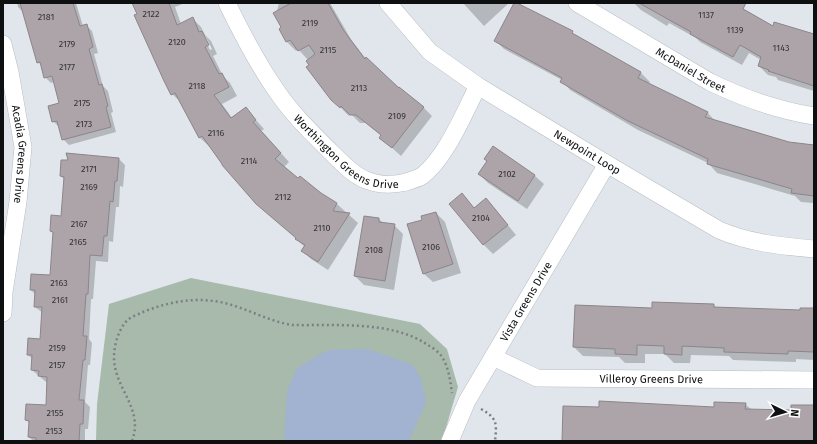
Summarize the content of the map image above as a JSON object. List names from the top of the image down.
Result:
{
  "streets": {
    "street": [
      "McDaniel Street",
      "Worthington Greens Drive",
      "Newpoint Loop",
      "Acadia Greens Drive",
      "Vista Greens Drive",
      "Villeroy Greens Drive"
    ]
  },
  "crossings": [
    ["Worthington Greens Drive", "Newpoint Loop"],
    ["Newpoint Loop", "Vista Greens Drive"],
    ["Vista Greens Drive", "Villeroy Greens Drive"]
  ],
  "house_numbers": [
    "2122",
    "1137",
    "2181",
    "2119",
    "1139",
    "2120",
    "2179",
    "1143",
    "2115",
    "2177",
    "2118",
    "2113",
    "2175",
    "2109",
    "2173",
    "2116",
    "2114",
    "2171",
    "2102",
    "2169",
    "2112",
    "2104",
    "2167",
    "2110",
    "2165",
    "2106",
    "2108",
    "2163",
    "2161",
    "2159",
    "2157",
    "2155",
    "2153"
  ],
  "north": "right"
}
